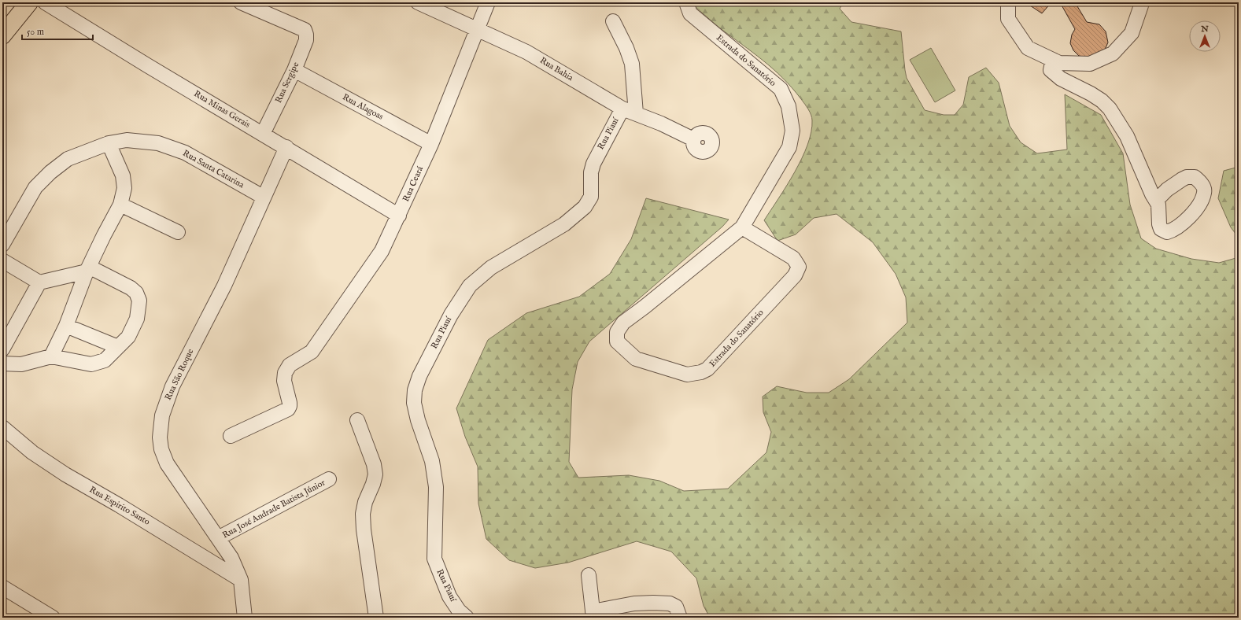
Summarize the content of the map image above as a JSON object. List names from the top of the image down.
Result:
{
  "streets": {
    "street": [
      "Estrada do Sanatório",
      "Rua Bahia",
      "Rua Sergipe",
      "Rua Alagoas",
      "Rua Minas Gerais",
      "Rua Piauí",
      "Rua Santa Catarina",
      "Rua Ceará",
      "Rua São Roque",
      "Rua Espirito Santo",
      "Rua José Andrade Batista Júnior"
    ]
  },
  "crossings": [
    ["Rua Bahia", "Rua Piauí"],
    ["Rua Bahia", "Rua Ceará"],
    ["Rua Sergipe", "Rua Alagoas"],
    ["Rua Sergipe", "Rua Minas Gerais"],
    ["Rua Alagoas", "Rua Ceará"],
    ["Rua Minas Gerais", "Rua Ceará"],
    ["Rua Minas Gerais", "Rua São Roque"],
    ["Rua Santa Catarina", "Rua São Roque"],
    ["Rua São Roque", "Rua Espirito Santo"],
    ["Rua São Roque", "Rua José Andrade Batista Júnior"]
  ],
  "scale_bar": "50 m",
  "north": "top"
}
